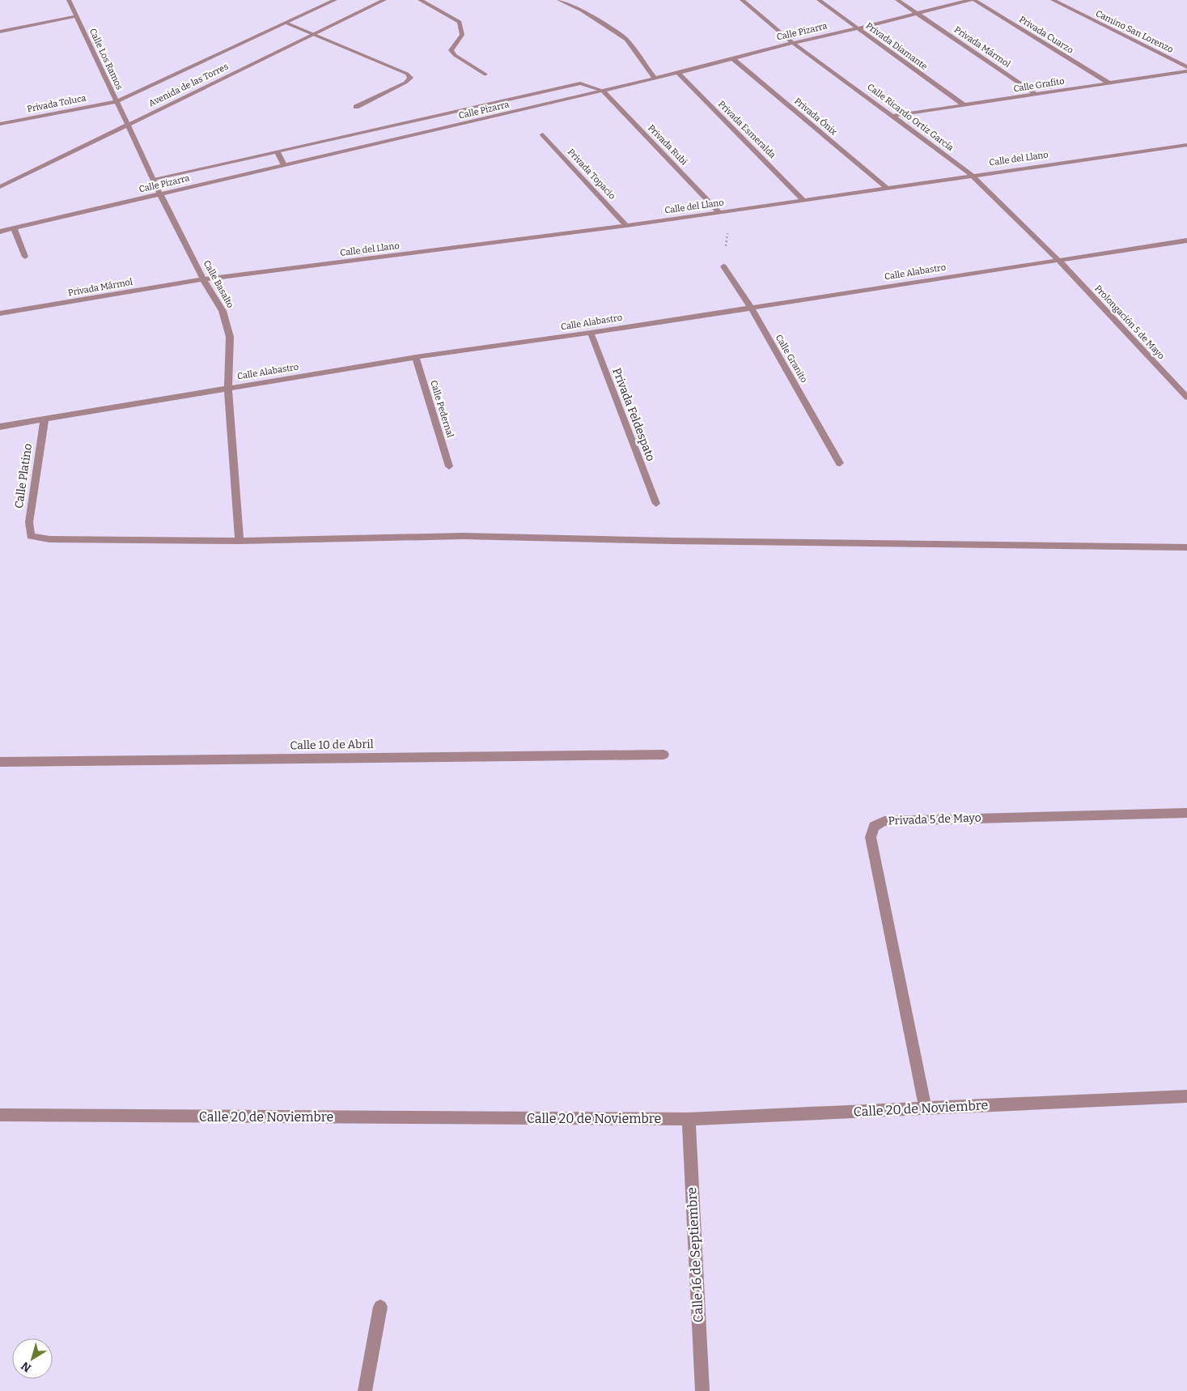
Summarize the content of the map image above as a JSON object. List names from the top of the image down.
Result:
{
  "streets": {
    "street": [
      "Calle Pizarra",
      "Camino San Lorenzo",
      "Privada Cuarzo",
      "Privada Diamante",
      "Privada Mármol",
      "Calle Los Ramos",
      "Avenida de las Torres",
      "Calle Grafito",
      "Privada Toluca",
      "Privada Ónix",
      "Calle Ricardo Ortiz García",
      "Privada Esmeralda",
      "Privada Rubí",
      "Calle del Llano",
      "Privada Topacio",
      "Calle Alabastro",
      "Calle Basalto",
      "Prolongación 5 de Mayo",
      "Calle Granito",
      "Calle Pedernal",
      "Privada Feldespato",
      "Calle Platino",
      "Calle 10 de Abril",
      "Privada 5 de Mayo",
      "Calle 20 de Noviembre",
      "Calle 16 de Septiembre"
    ]
  },
  "crossings": [
    ["Calle Pizarra", "Privada Diamante"],
    ["Calle Pizarra", "Privada Mármol"],
    ["Calle Pizarra", "Privada Ónix"],
    ["Calle Pizarra", "Calle Ricardo Ortiz García"],
    ["Calle Pizarra", "Privada Esmeralda"],
    ["Calle Pizarra", "Privada Rubí"],
    ["Calle Pizarra", "Calle Basalto"],
    ["Privada Cuarzo", "Calle Grafito"],
    ["Privada Diamante", "Calle Grafito"],
    ["Privada Mármol", "Calle Grafito"],
    ["Privada Mármol", "Calle del Llano"],
    ["Privada Mármol", "Calle Basalto"],
    ["Calle Los Ramos", "Avenida de las Torres"],
    ["Calle Los Ramos", "Privada Toluca"],
    ["Calle Los Ramos", "Calle Basalto"],
    ["Avenida de las Torres", "Calle Basalto"],
    ["Calle Grafito", "Calle Ricardo Ortiz García"],
    ["Privada Ónix", "Calle del Llano"],
    ["Calle Ricardo Ortiz García", "Calle del Llano"],
    ["Calle Ricardo Ortiz García", "Calle Alabastro"],
    ["Calle Ricardo Ortiz García", "Prolongación 5 de Mayo"],
    ["Privada Esmeralda", "Calle del Llano"],
    ["Privada Rubí", "Calle del Llano"],
    ["Calle del Llano", "Privada Topacio"],
    ["Calle del Llano", "Calle Basalto"],
    ["Calle Alabastro", "Calle Basalto"],
    ["Calle Alabastro", "Prolongación 5 de Mayo"],
    ["Calle Alabastro", "Calle Granito"],
    ["Calle Alabastro", "Calle Pedernal"],
    ["Calle Alabastro", "Privada Feldespato"],
    ["Calle Alabastro", "Calle Platino"],
    ["Calle Basalto", "Calle Platino"],
    ["Privada 5 de Mayo", "Calle 20 de Noviembre"],
    ["Calle 20 de Noviembre", "Calle 16 de Septiembre"]
  ],
  "north": "bottom left"
}
